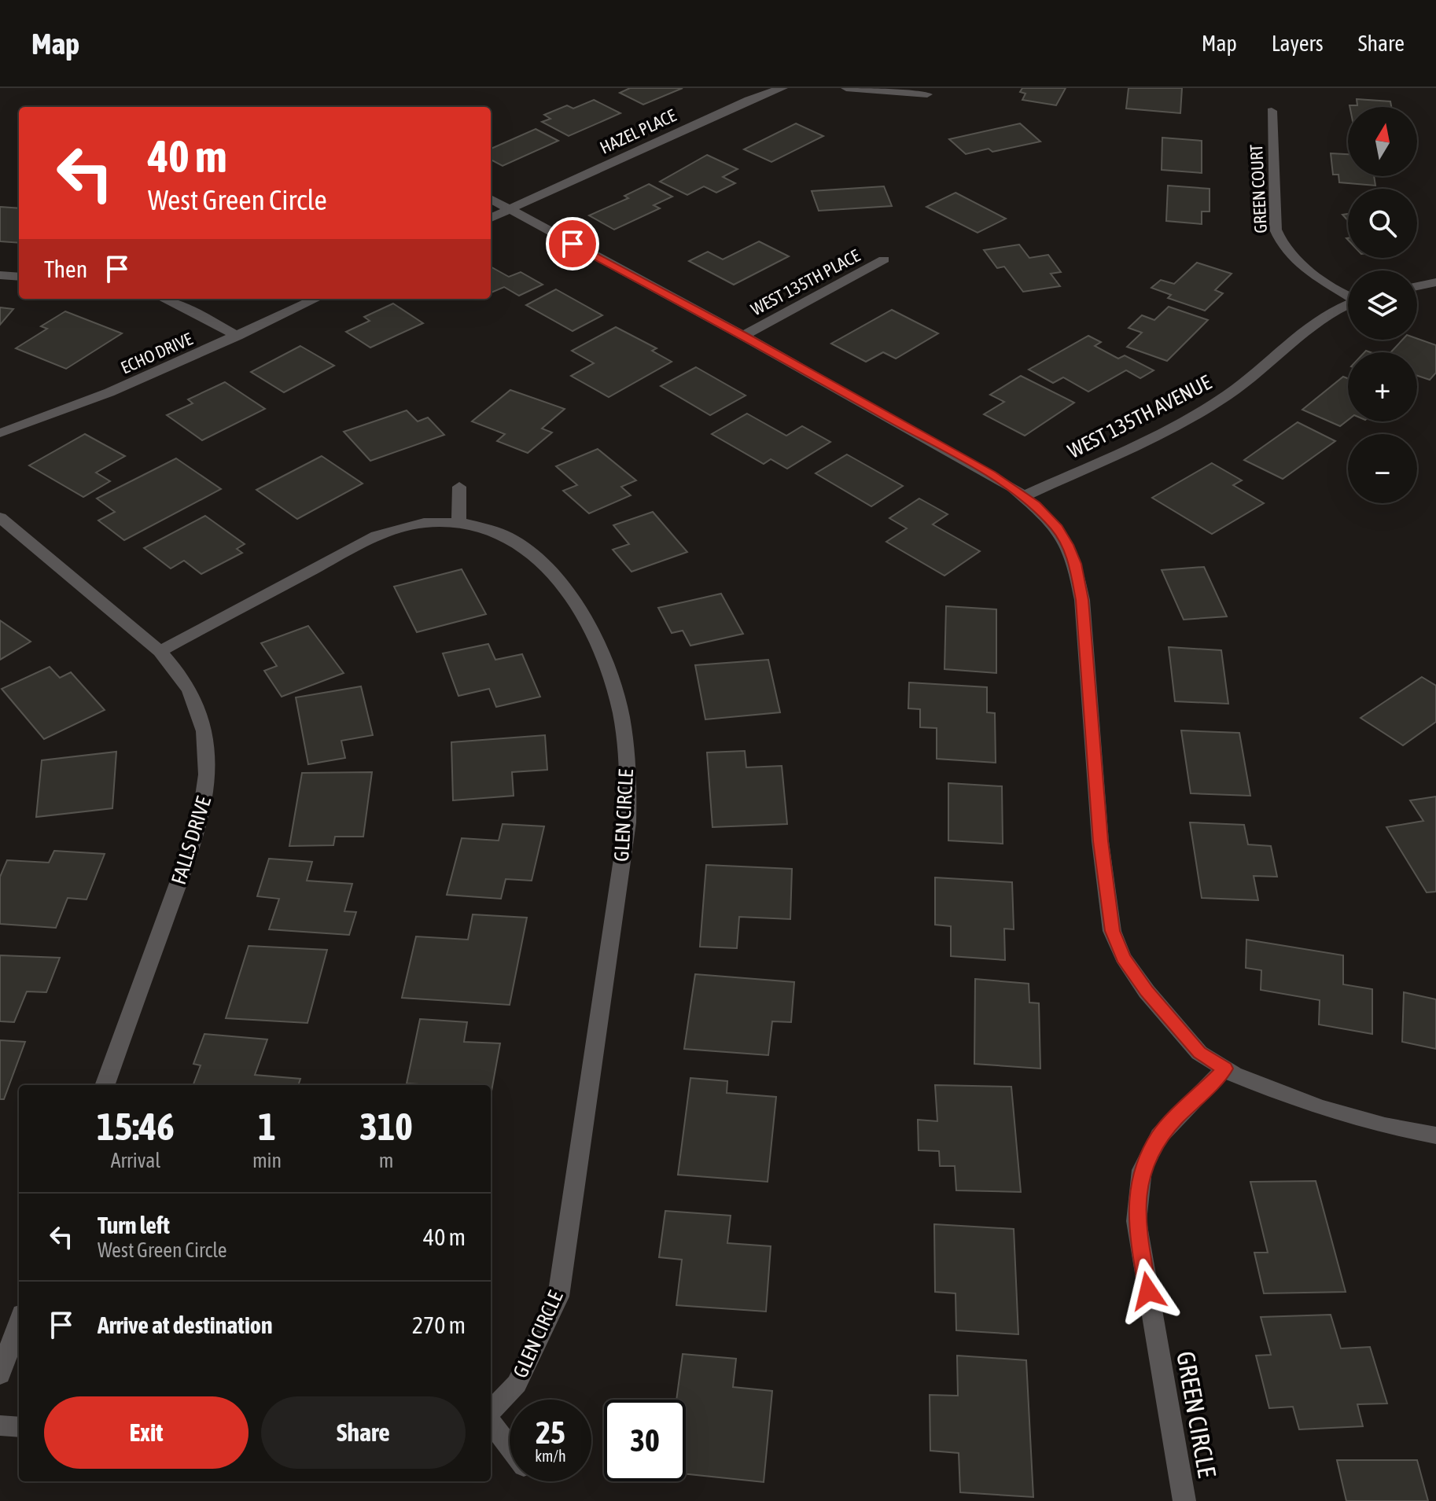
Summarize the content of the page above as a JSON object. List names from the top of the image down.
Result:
{
  "streets": {
    "street": [
      "HAZEL PLACE",
      "GREEN COURT",
      "WEST 135TH PLACE",
      "ECHO DRIVE",
      "WEST 135TH AVENUE",
      "GLEN CIRCLE",
      "FALLS DRIVE",
      "GREEN CIRCLE"
    ]
  },
  "crossings": [
    ["GLEN CIRCLE", "FALLS DRIVE"]
  ],
  "north": "top",
  "page": {
    "header": "Map",
    "nav": ["Map", "Layers", "Share"],
    "map_buttons": ["+", "−"],
    "turn": ["40 m", "West Green Circle"],
    "then": "Then",
    "eta": [
      "15:46",
      "Arrival",
      "1",
      "min",
      "310",
      "m"
    ],
    "list": [
      {
        "name": "Turn left",
        "note": "West Green Circle",
        "value": "40 m"
      },
      {
        "name": "Arrive at destination",
        "value": "270 m"
      }
    ],
    "buttons": ["Exit", "Share"],
    "speed": "25 km/h",
    "limit": "30"
  }
}
